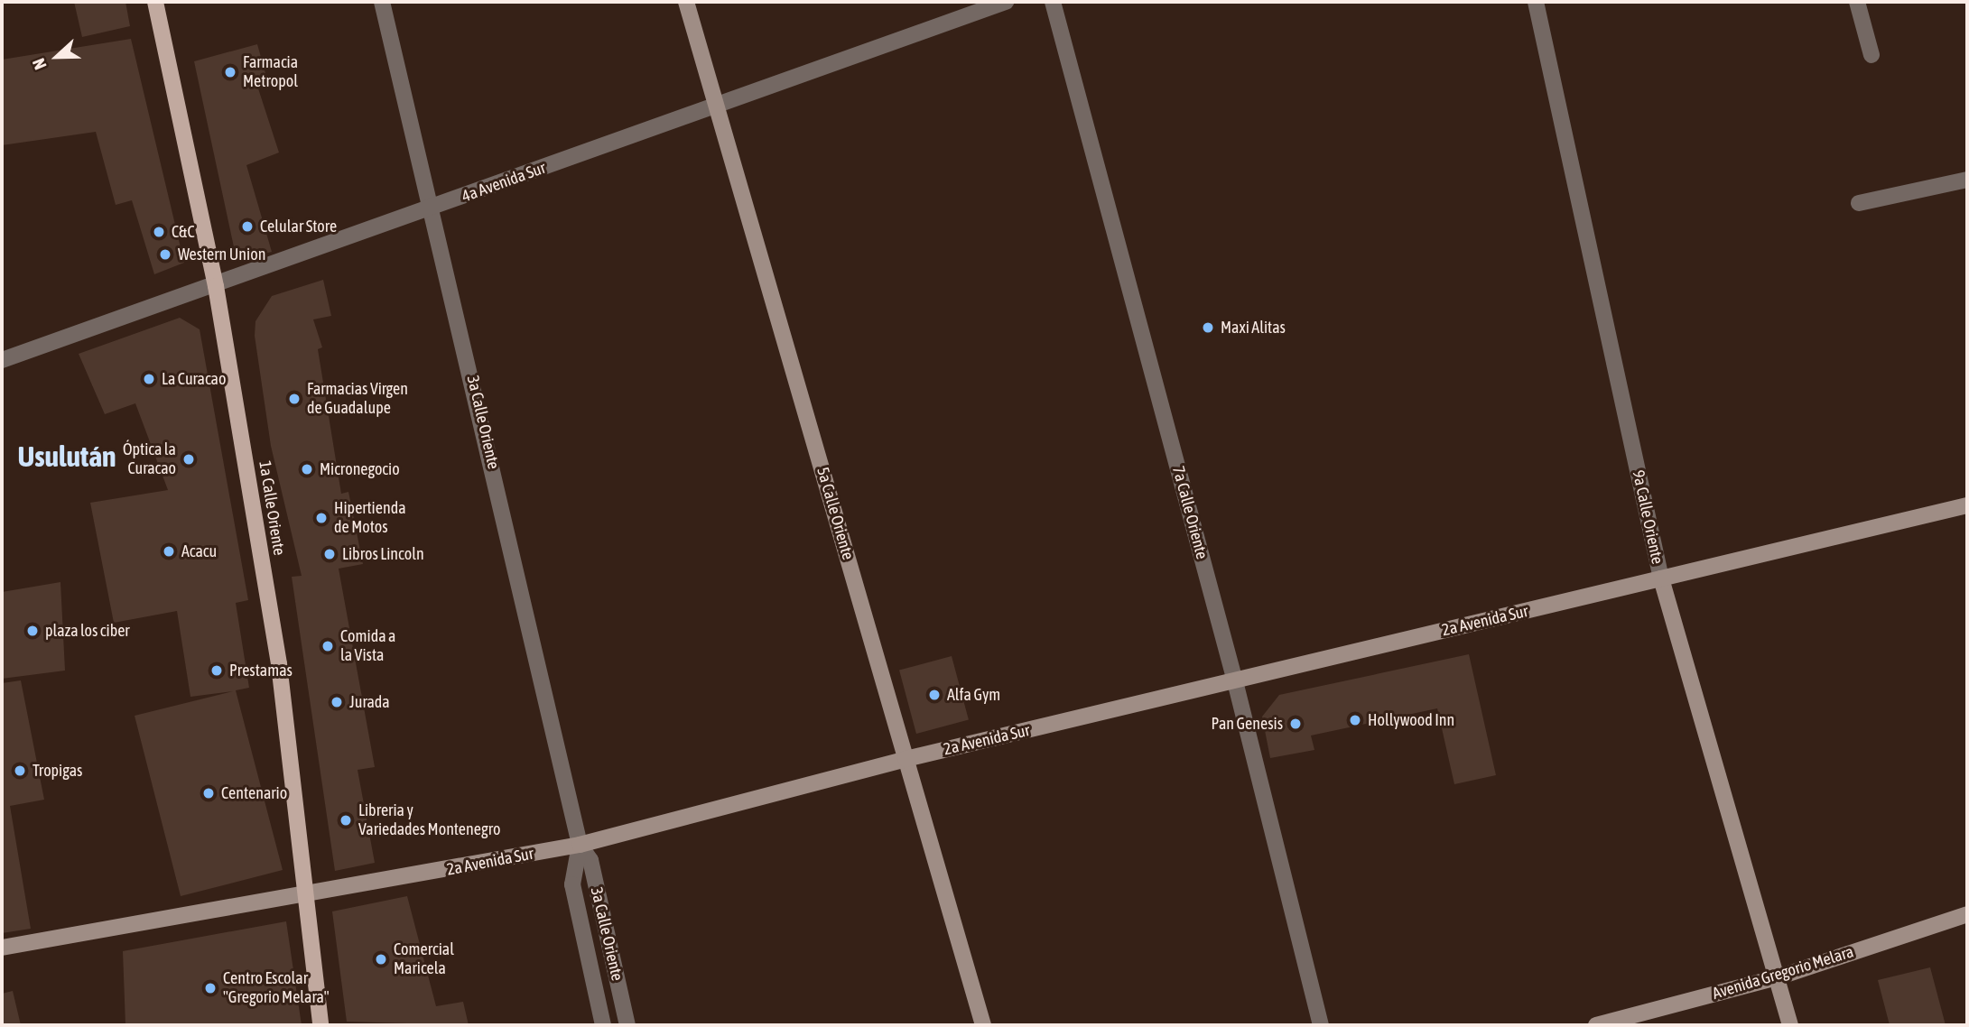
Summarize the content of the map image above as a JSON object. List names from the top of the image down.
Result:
{
  "streets": {
    "main road": ["1a Calle Oriente"],
    "street": [
      "4a Avenida Sur",
      "3a Calle Oriente",
      "7a Calle Oriente",
      "5a Calle Oriente",
      "9a Calle Oriente",
      "2a Avenida Sur",
      "Avenida Gregorio Melara"
    ]
  },
  "crossings": [
    ["4a Avenida Sur", "3a Calle Oriente"],
    ["4a Avenida Sur", "1a Calle Oriente"],
    ["4a Avenida Sur", "5a Calle Oriente"],
    ["3a Calle Oriente", "2a Avenida Sur"],
    ["1a Calle Oriente", "2a Avenida Sur"],
    ["7a Calle Oriente", "2a Avenida Sur"],
    ["5a Calle Oriente", "2a Avenida Sur"],
    ["9a Calle Oriente", "2a Avenida Sur"],
    ["9a Calle Oriente", "Avenida Gregorio Melara"]
  ],
  "districts": ["Usulután"],
  "places": [
    "Farmacia Metropol",
    "Celular Store",
    "C&C",
    "Western Union",
    "Maxi Alitas",
    "La Curacao",
    "Farmacias Virgen de Guadalupe",
    "Óptica la Curacao",
    "Micronegocio",
    "Hipertienda de Motos",
    "Acacu",
    "Libros Lincoln",
    "plaza los ciber",
    "Comida a la Vista",
    "Prestamas",
    "Alfa Gym",
    "Jurada",
    "Hollywood Inn",
    "Pan Genesis",
    "Tropigas",
    "Centenario",
    "Libreria y Variedades Montenegro",
    "Comercial Maricela",
    "Centro Escolar \"Gregorio Melara\""
  ],
  "north": "left"
}
